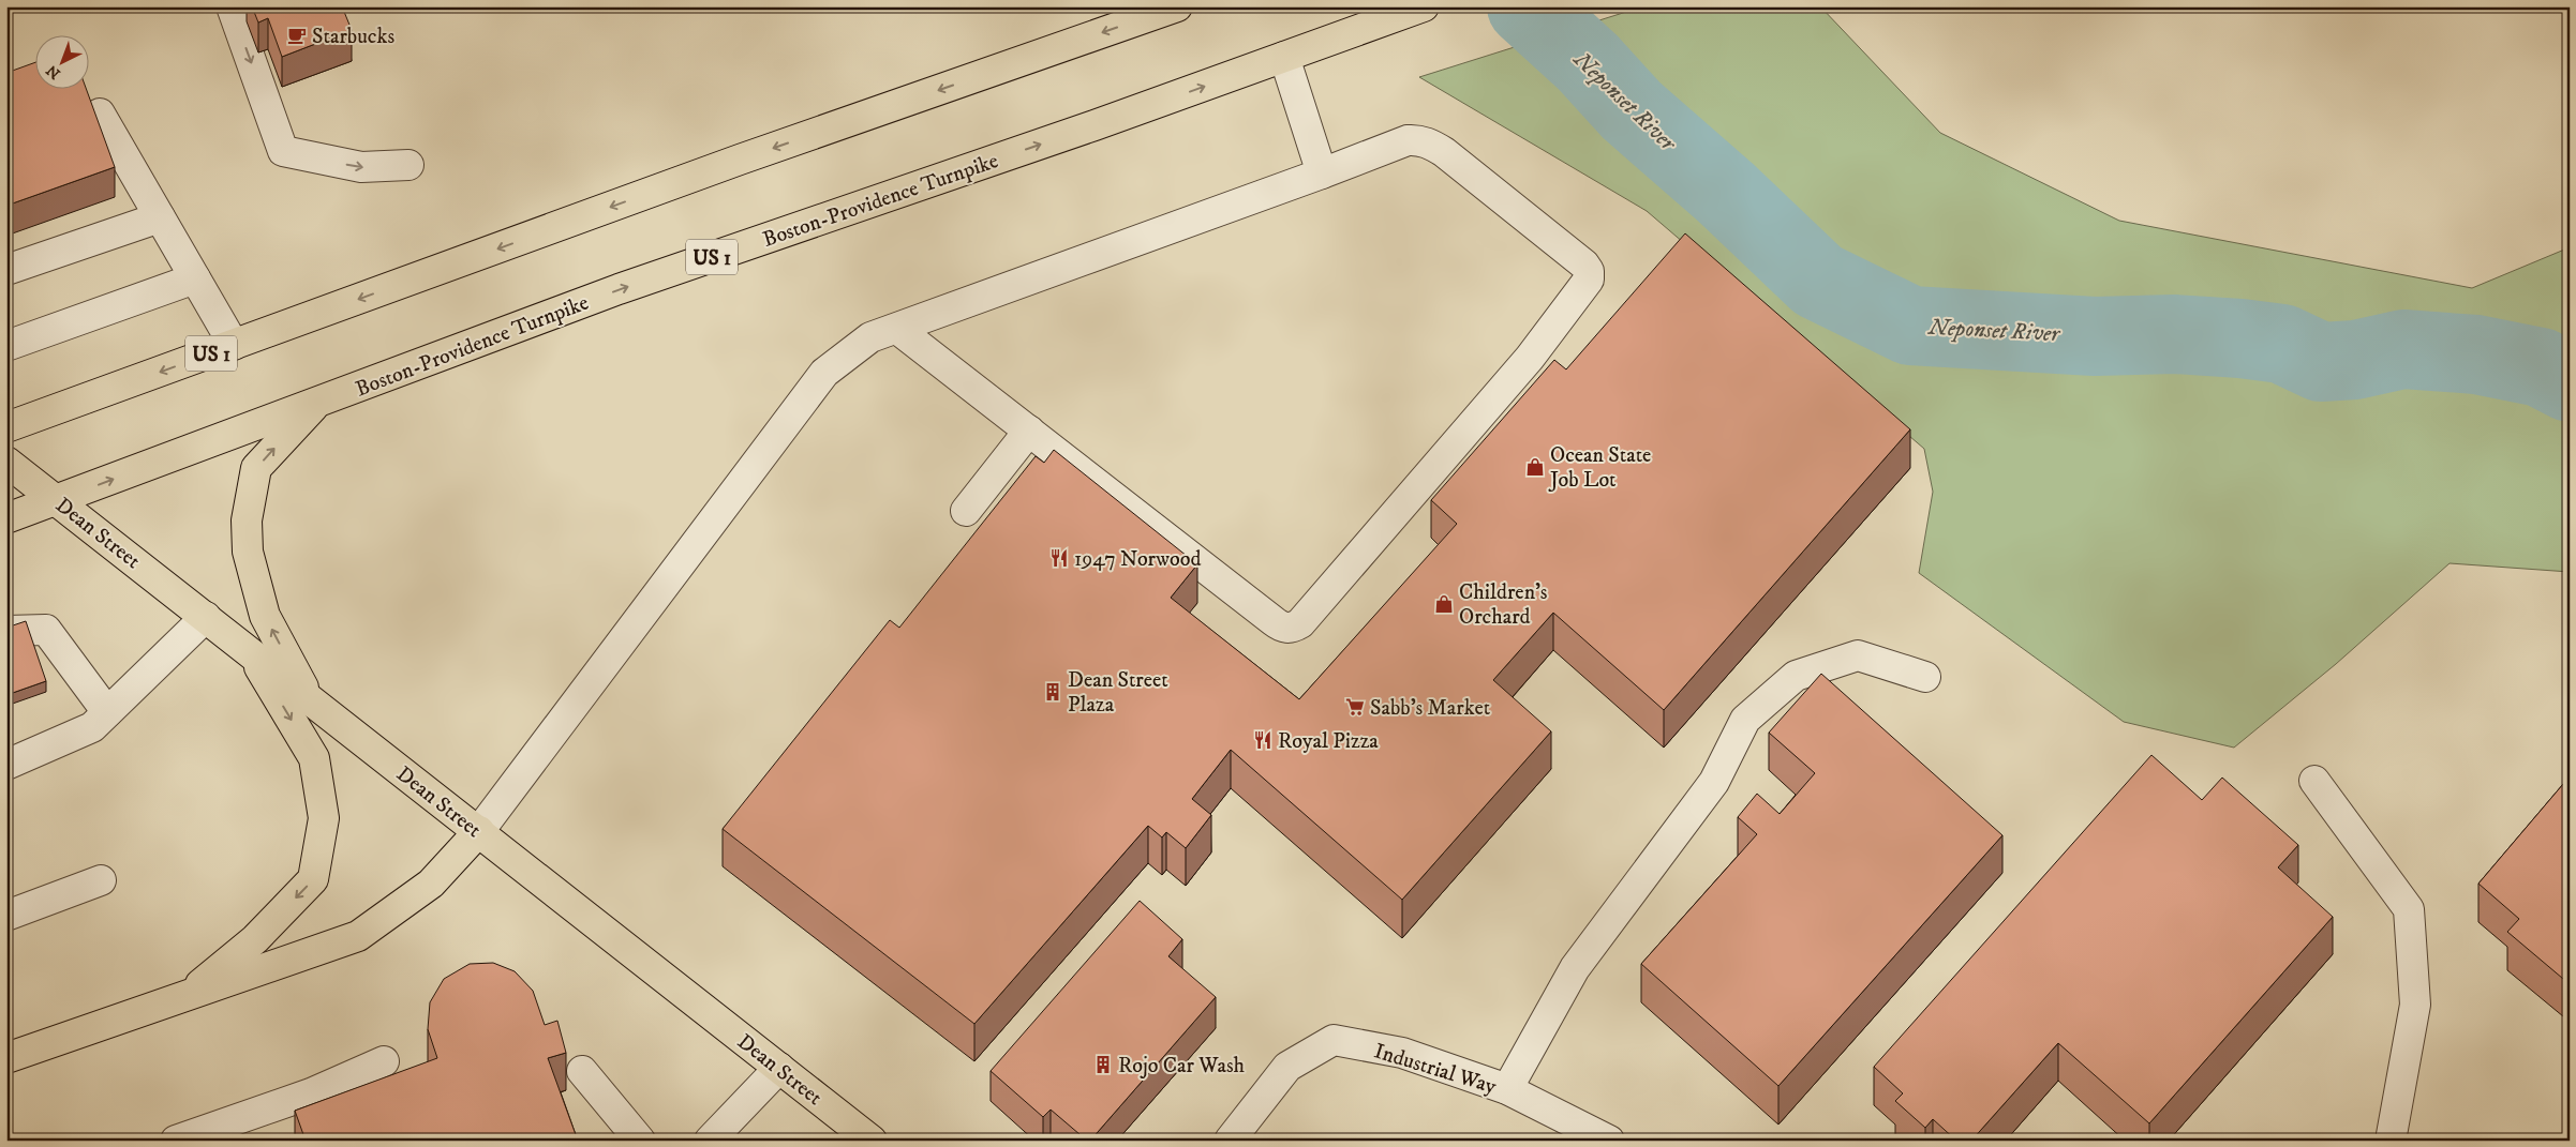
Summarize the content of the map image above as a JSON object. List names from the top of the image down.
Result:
{
  "streets": {
    "main road": ["Boston-Providence Turnpike", "US 1", "Dean Street"],
    "street": ["Industrial Way"]
  },
  "crossings": [
    ["Boston-Providence Turnpike", "Dean Street"]
  ],
  "water": ["Neponset River"],
  "places": {
    "cafe": ["Starbucks"],
    "shop": ["Ocean State Job Lot", "Children's Orchard"],
    "restaurant": ["1947 Norwood", "Royal Pizza"],
    "building": ["Dean Street Plaza", "Rojo Car Wash"],
    "supermarket": ["Sabb's Market"]
  },
  "north": "bottom left"
}
